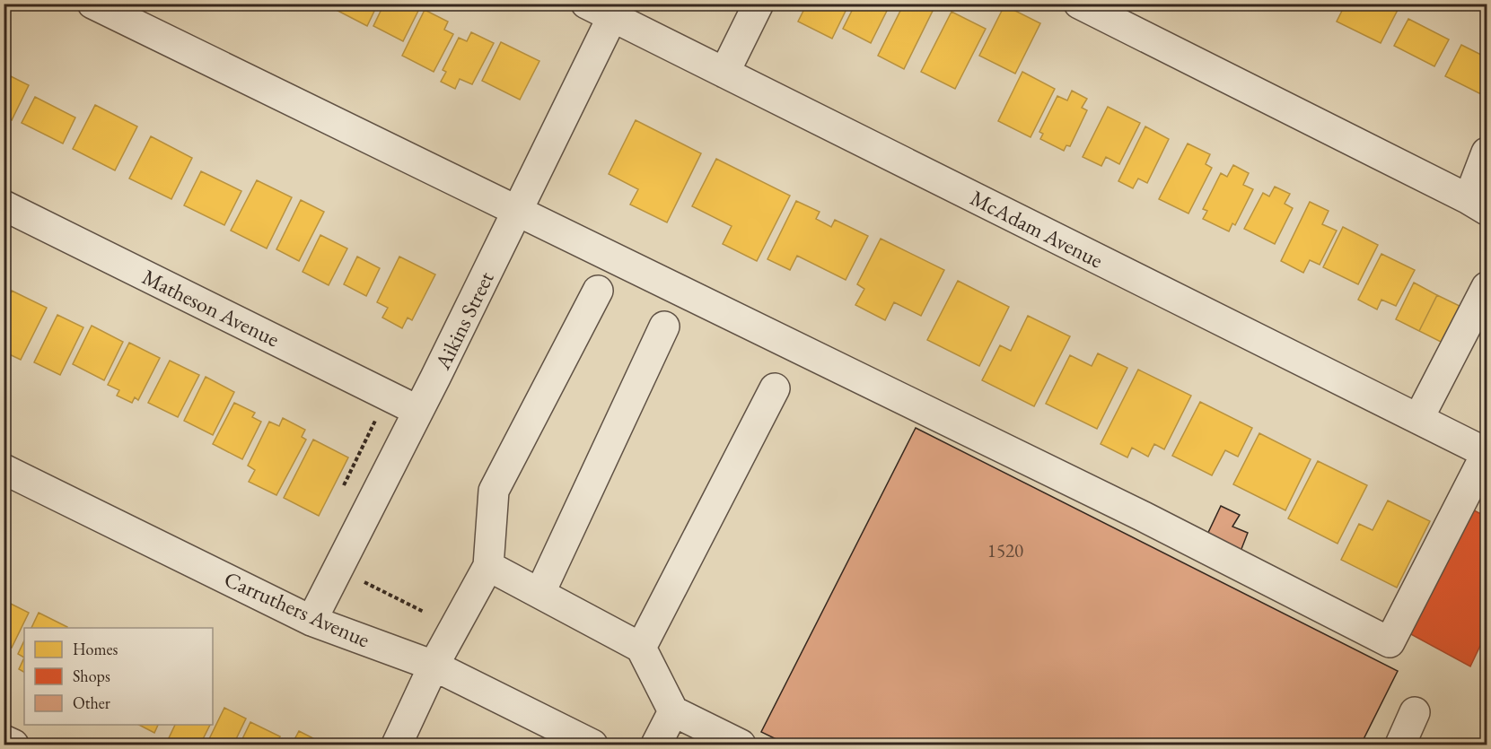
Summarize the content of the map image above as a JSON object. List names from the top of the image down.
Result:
{
  "streets": {
    "street": [
      "McAdam Avenue",
      "Matheson Avenue",
      "Aikins Street",
      "Carruthers Avenue"
    ]
  },
  "crossings": [
    ["McAdam Avenue", "Aikins Street"],
    ["Matheson Avenue", "Aikins Street"],
    ["Aikins Street", "Carruthers Avenue"]
  ],
  "house_numbers": ["1520"],
  "legend": ["Homes", "Shops", "Other"]
}
